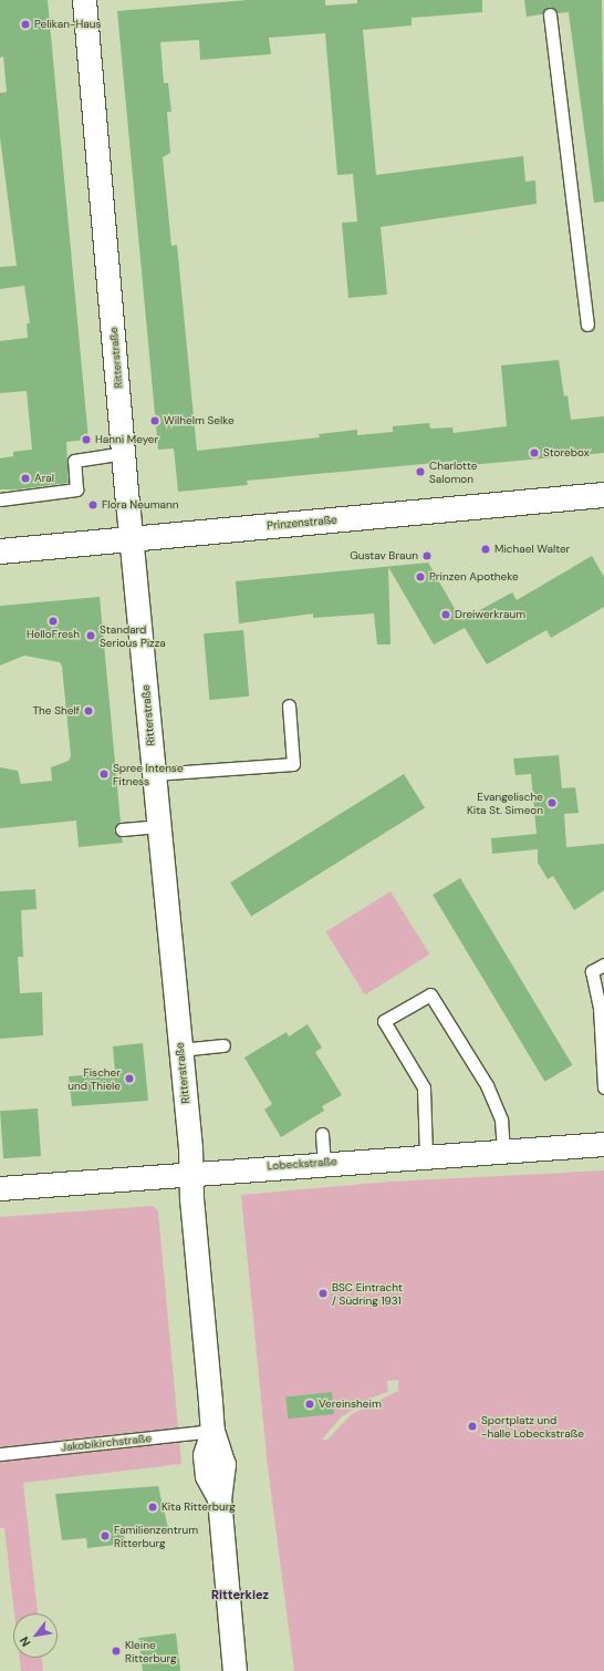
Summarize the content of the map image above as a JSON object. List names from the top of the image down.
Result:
{
  "streets": {
    "main road": ["Prinzenstraße"],
    "street": ["Ritterstraße", "Lobeckstraße"],
    "lane": ["Jakobikirchstraße"]
  },
  "crossings": [
    ["Ritterstraße", "Prinzenstraße"],
    ["Ritterstraße", "Lobeckstraße"],
    ["Ritterstraße", "Jakobikirchstraße"]
  ],
  "districts": ["Ritterkiez"],
  "places": [
    "Pelikan-Haus",
    "Wilhelm Selke",
    "Hanni Meyer",
    "Storebox",
    "Charlotte Salomon",
    "Aral",
    "Flora Neumann",
    "Michael Walter",
    "Gustav Braun",
    "Prinzen Apotheke",
    "Dreiwerkraum",
    "HelloFresh",
    "Standard Serious Pizza",
    "The Shelf",
    "Spree Intense Fitness",
    "Evangelische Kita St. Simeon",
    "Fischer und Thiele",
    "BSC Eintracht / Südring 1931",
    "Vereinsheim",
    "Sportplatz und -halle Lobeckstraße",
    "Kita Ritterburg",
    "Familienzentrum Ritterburg",
    "Kleine Ritterburg"
  ],
  "north": "bottom left"
}
